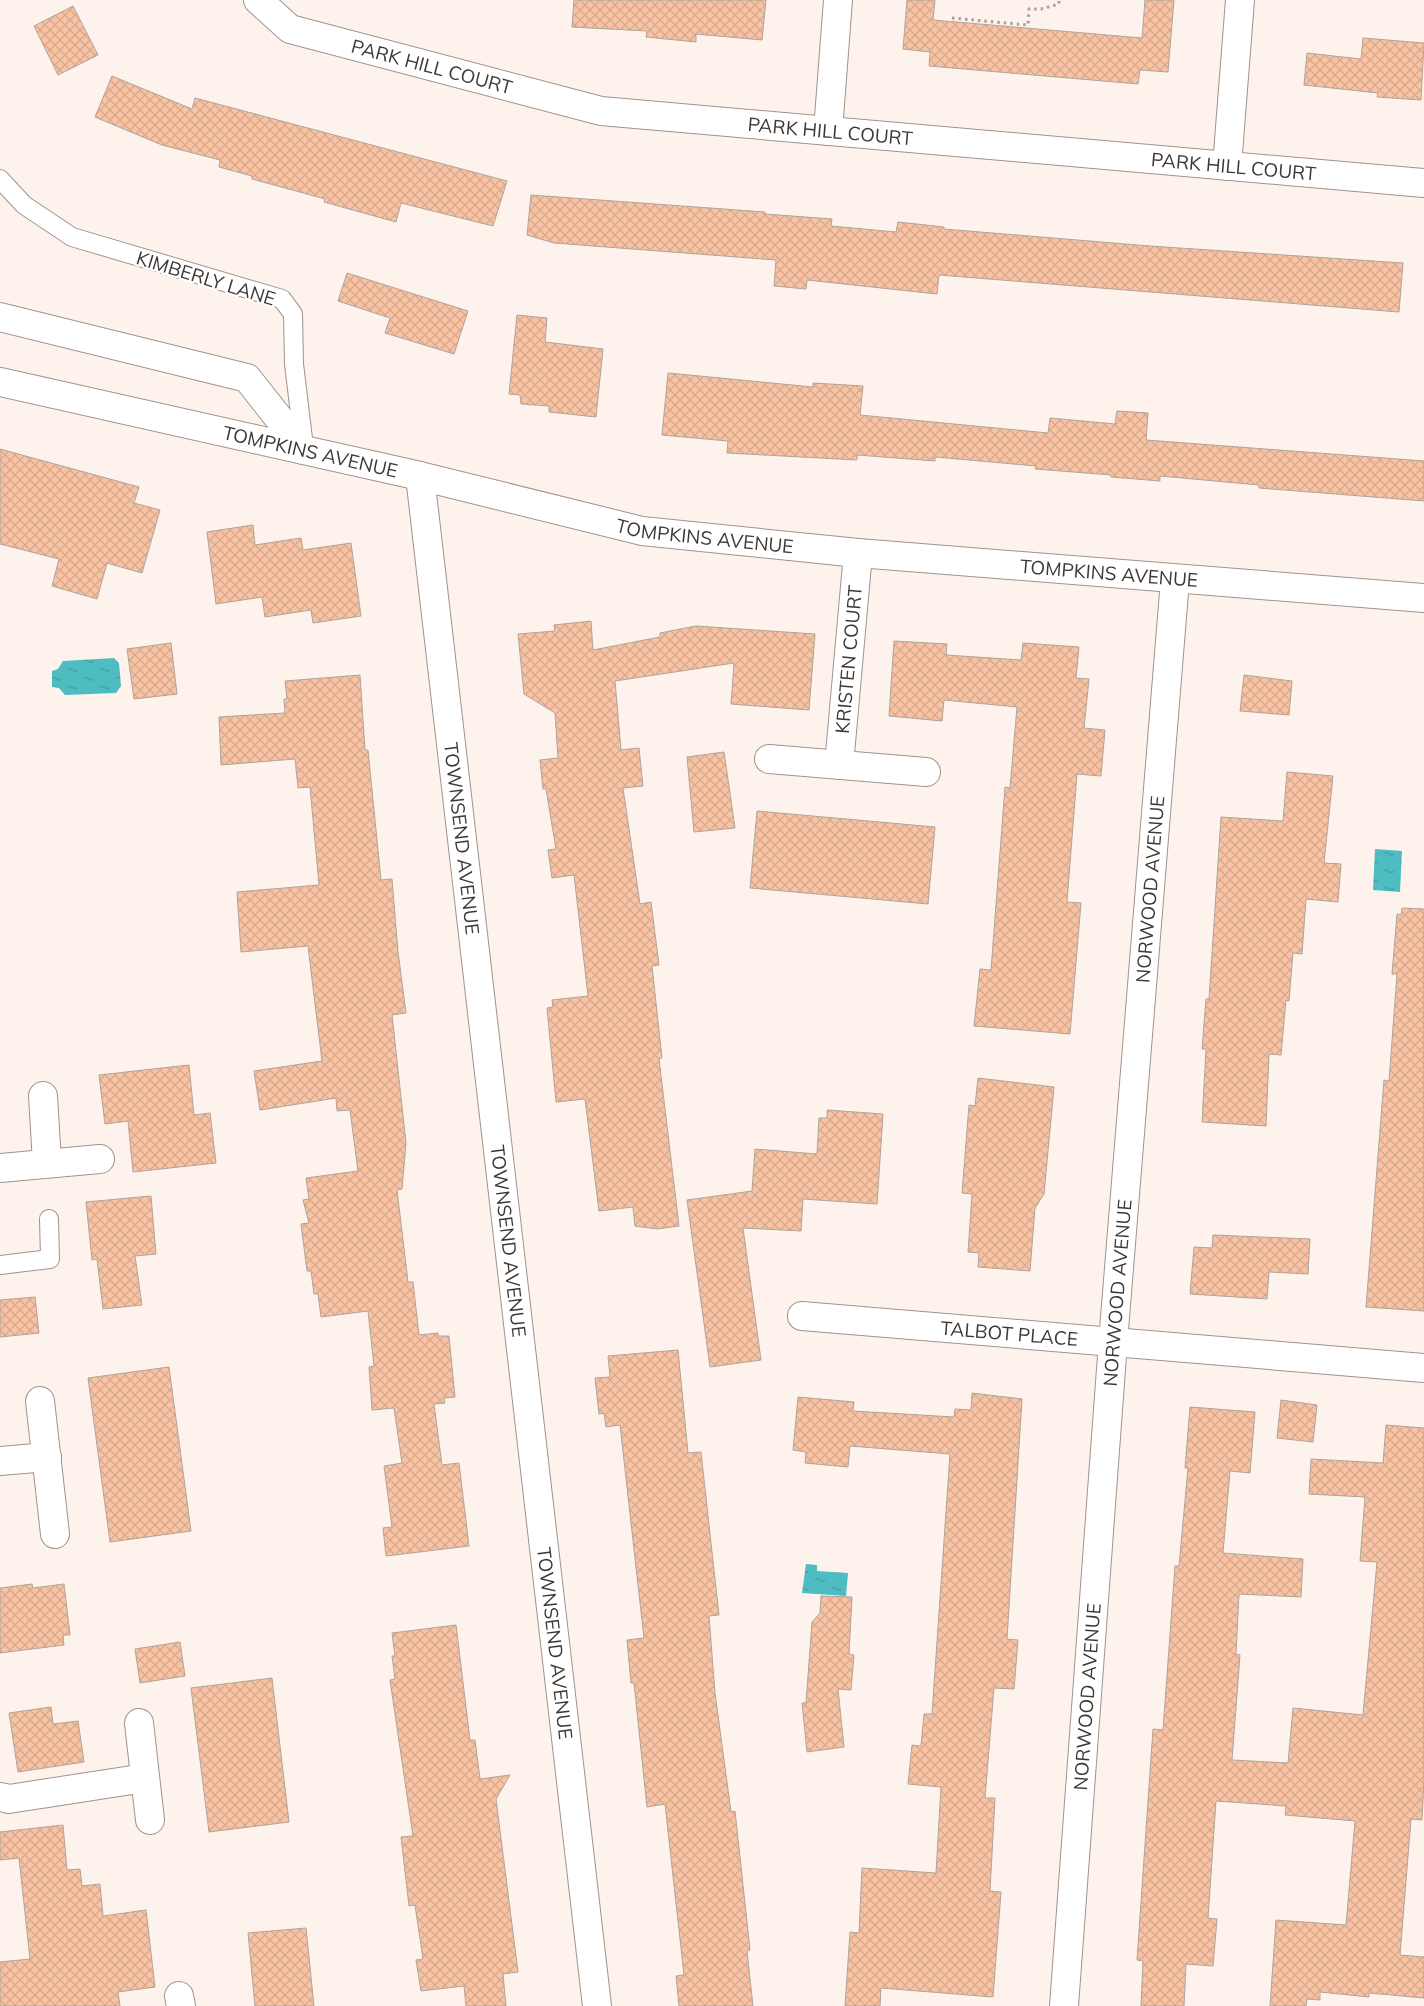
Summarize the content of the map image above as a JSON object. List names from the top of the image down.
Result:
{
  "streets": {
    "street": [
      "PARK HILL COURT",
      "TOMPKINS AVENUE",
      "KRISTEN COURT",
      "TOWNSEND AVENUE",
      "NORWOOD AVENUE",
      "TALBOT PLACE"
    ],
    "lane": ["KIMBERLY LANE"]
  },
  "crossings": [
    ["KIMBERLY LANE", "TOMPKINS AVENUE"],
    ["TOMPKINS AVENUE", "KRISTEN COURT"],
    ["TOMPKINS AVENUE", "TOWNSEND AVENUE"],
    ["TOMPKINS AVENUE", "NORWOOD AVENUE"],
    ["NORWOOD AVENUE", "TALBOT PLACE"]
  ]
}
